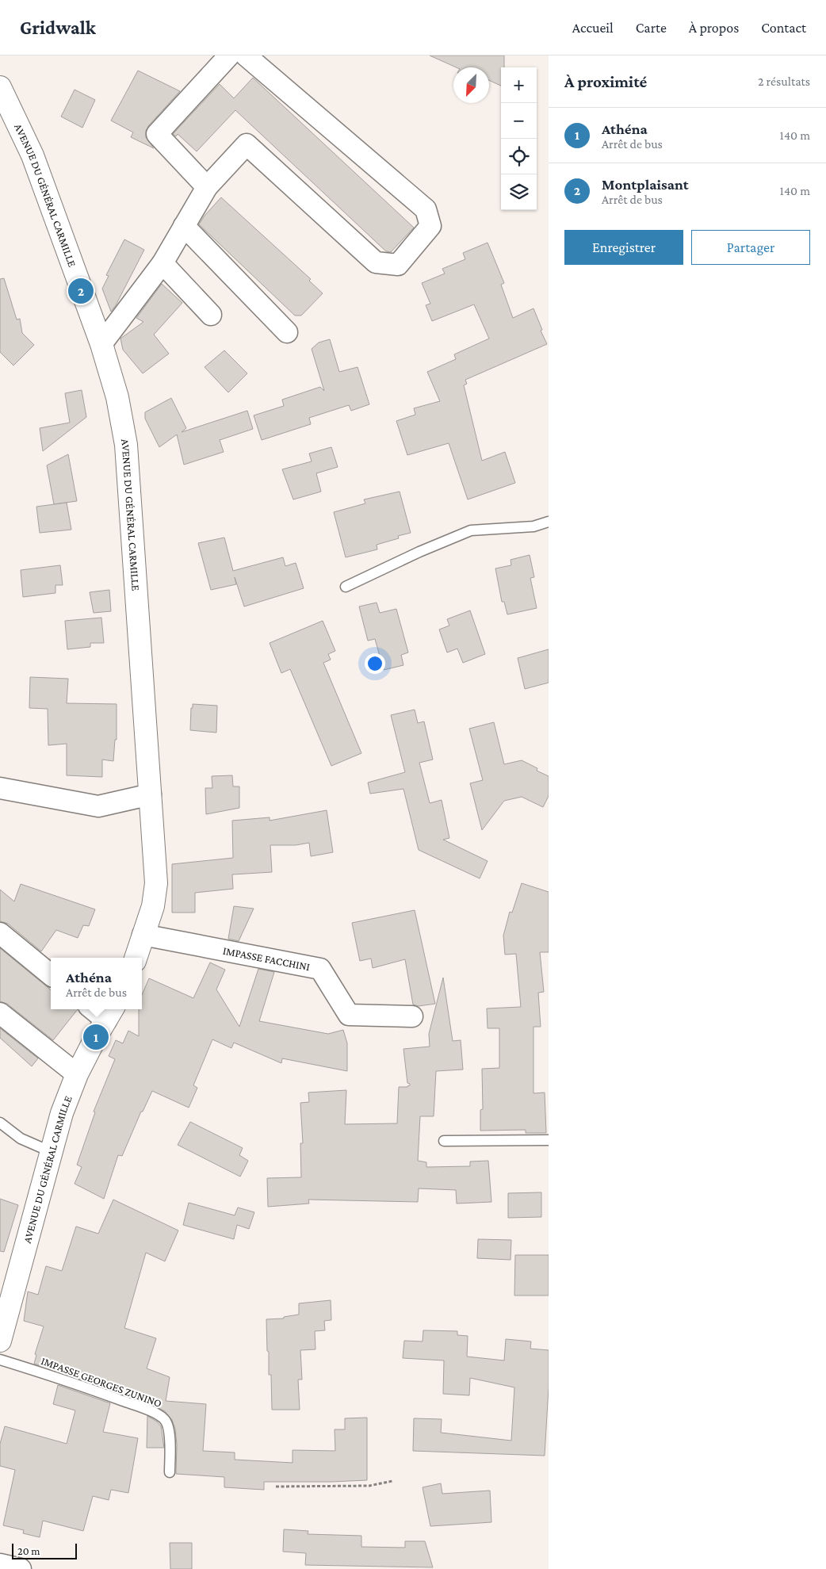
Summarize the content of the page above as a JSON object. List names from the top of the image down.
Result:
{
  "streets": {
    "street": ["AVENUE DU GÉNÉRAL CARMILLE", "IMPASSE FACCHINI"],
    "lane": ["IMPASSE GEORGES ZUNINO"]
  },
  "crossings": [
    ["AVENUE DU GÉNÉRAL CARMILLE", "IMPASSE FACCHINI"]
  ],
  "scale_bar": "20 m",
  "north": "bottom left",
  "page": {
    "header": "Gridwalk",
    "nav": [
      "Accueil",
      "Carte",
      "À propos",
      "Contact"
    ],
    "heading": ["À proximité", "2 résultats"],
    "map_buttons": ["+", "−"],
    "list": [
      {
        "mark": "1",
        "name": "Athéna",
        "note": "Arrêt de bus",
        "value": "140 m"
      },
      {
        "mark": "2",
        "name": "Montplaisant",
        "note": "Arrêt de bus",
        "value": "140 m"
      }
    ],
    "buttons": ["Enregistrer", "Partager"],
    "pins": ["2", "1"],
    "popup": ["Athéna", "Arrêt de bus"],
    "scale": "20 m"
  }
}
